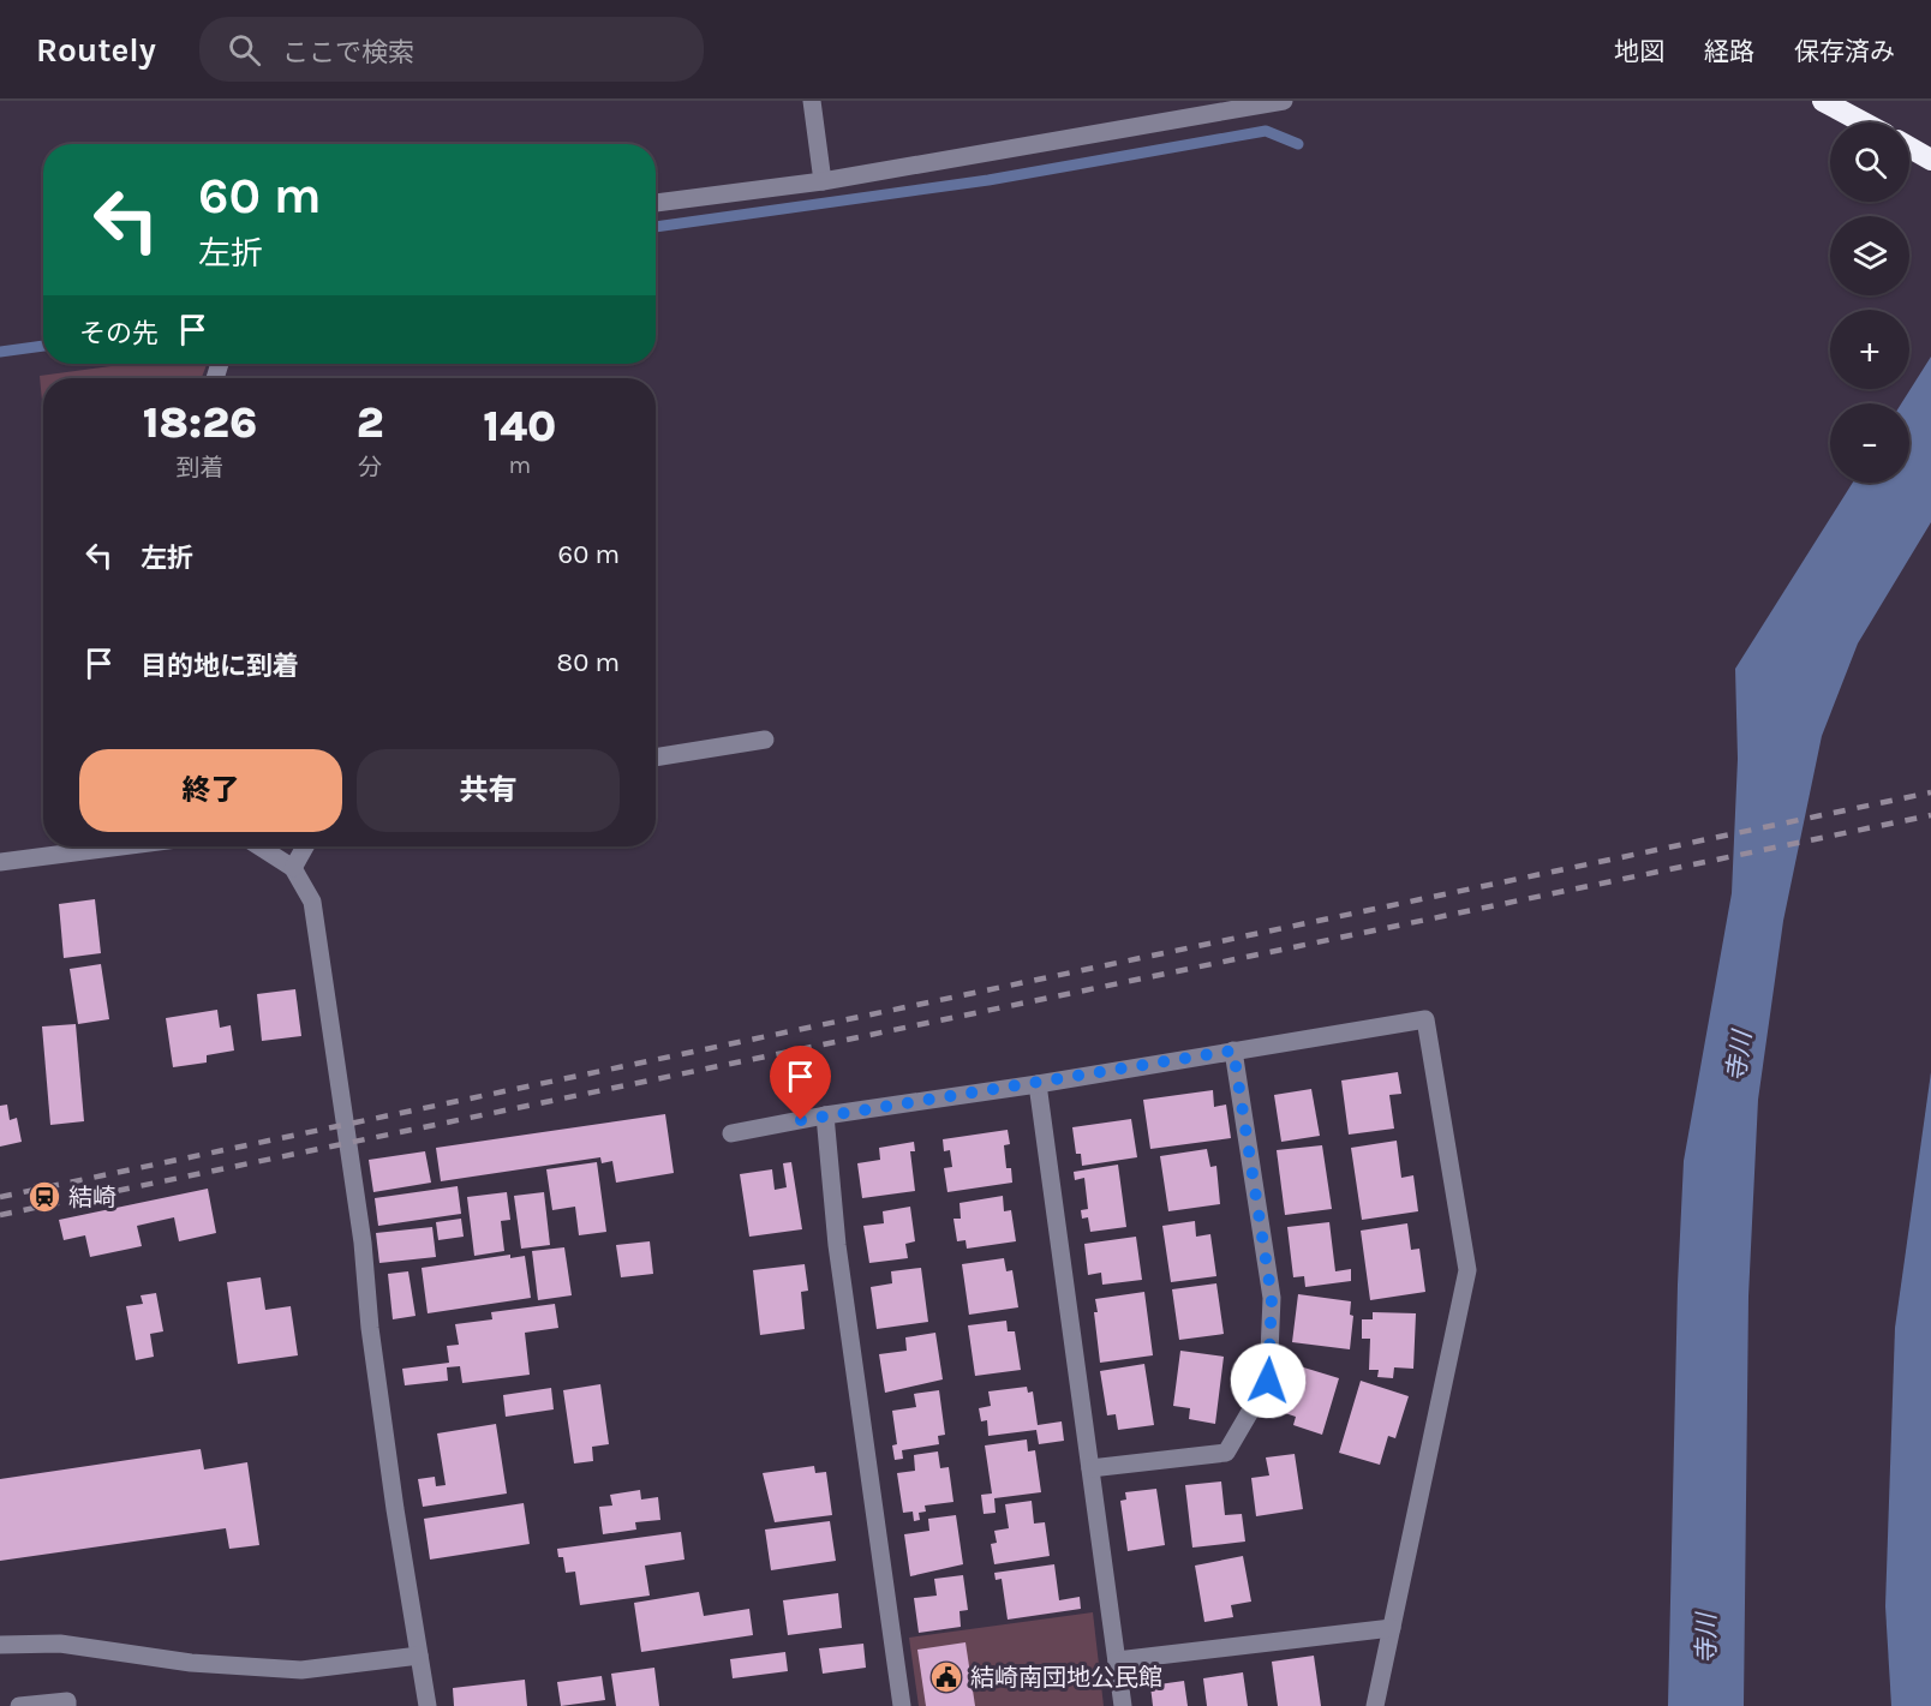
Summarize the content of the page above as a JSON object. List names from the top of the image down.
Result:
{
  "water": ["寺川"],
  "places": {
    "station": ["結崎"],
    "public building": ["結崎南団地公民館"]
  },
  "page": {
    "header": "Routely",
    "search": "ここで検索",
    "nav": ["地図", "経路", "保存済み"],
    "map_buttons": ["+", "−"],
    "turn": ["60 m", "左折"],
    "then": "その先",
    "eta": [
      "18:26",
      "到着",
      "2",
      "分",
      "140",
      "m"
    ],
    "list": [
      {
        "name": "左折",
        "value": "60 m"
      },
      {
        "name": "目的地に到着",
        "value": "80 m"
      }
    ],
    "buttons": ["終了", "共有"]
  }
}
